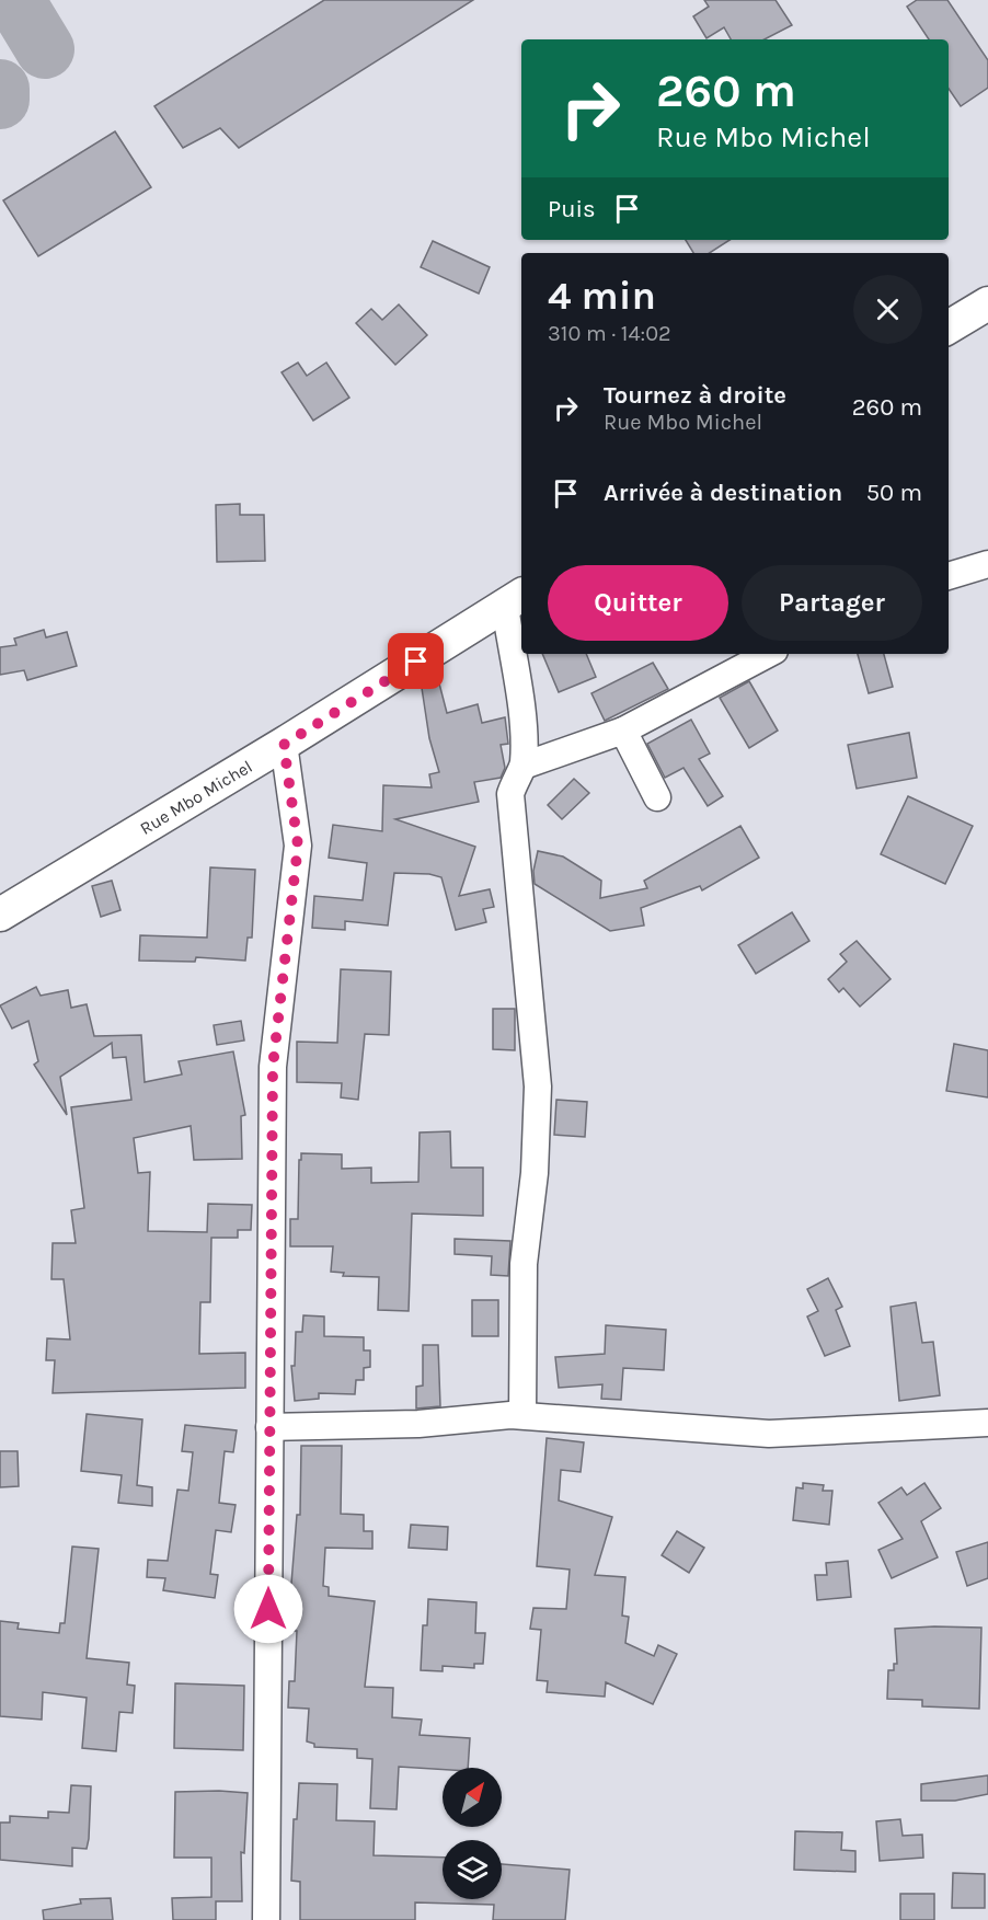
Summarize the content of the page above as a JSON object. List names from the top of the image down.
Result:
{
  "streets": {
    "street": ["Rue Mbo Michel"]
  },
  "north": "top right",
  "page": {
    "turn": ["260 m", "Rue Mbo Michel"],
    "then": "Puis",
    "heading": ["4 min", "310 m · 14:02"],
    "list": [
      {
        "name": "Tournez à droite",
        "note": "Rue Mbo Michel",
        "value": "260 m"
      },
      {
        "name": "Arrivée à destination",
        "value": "50 m"
      }
    ],
    "buttons": ["Quitter", "Partager"]
  }
}
